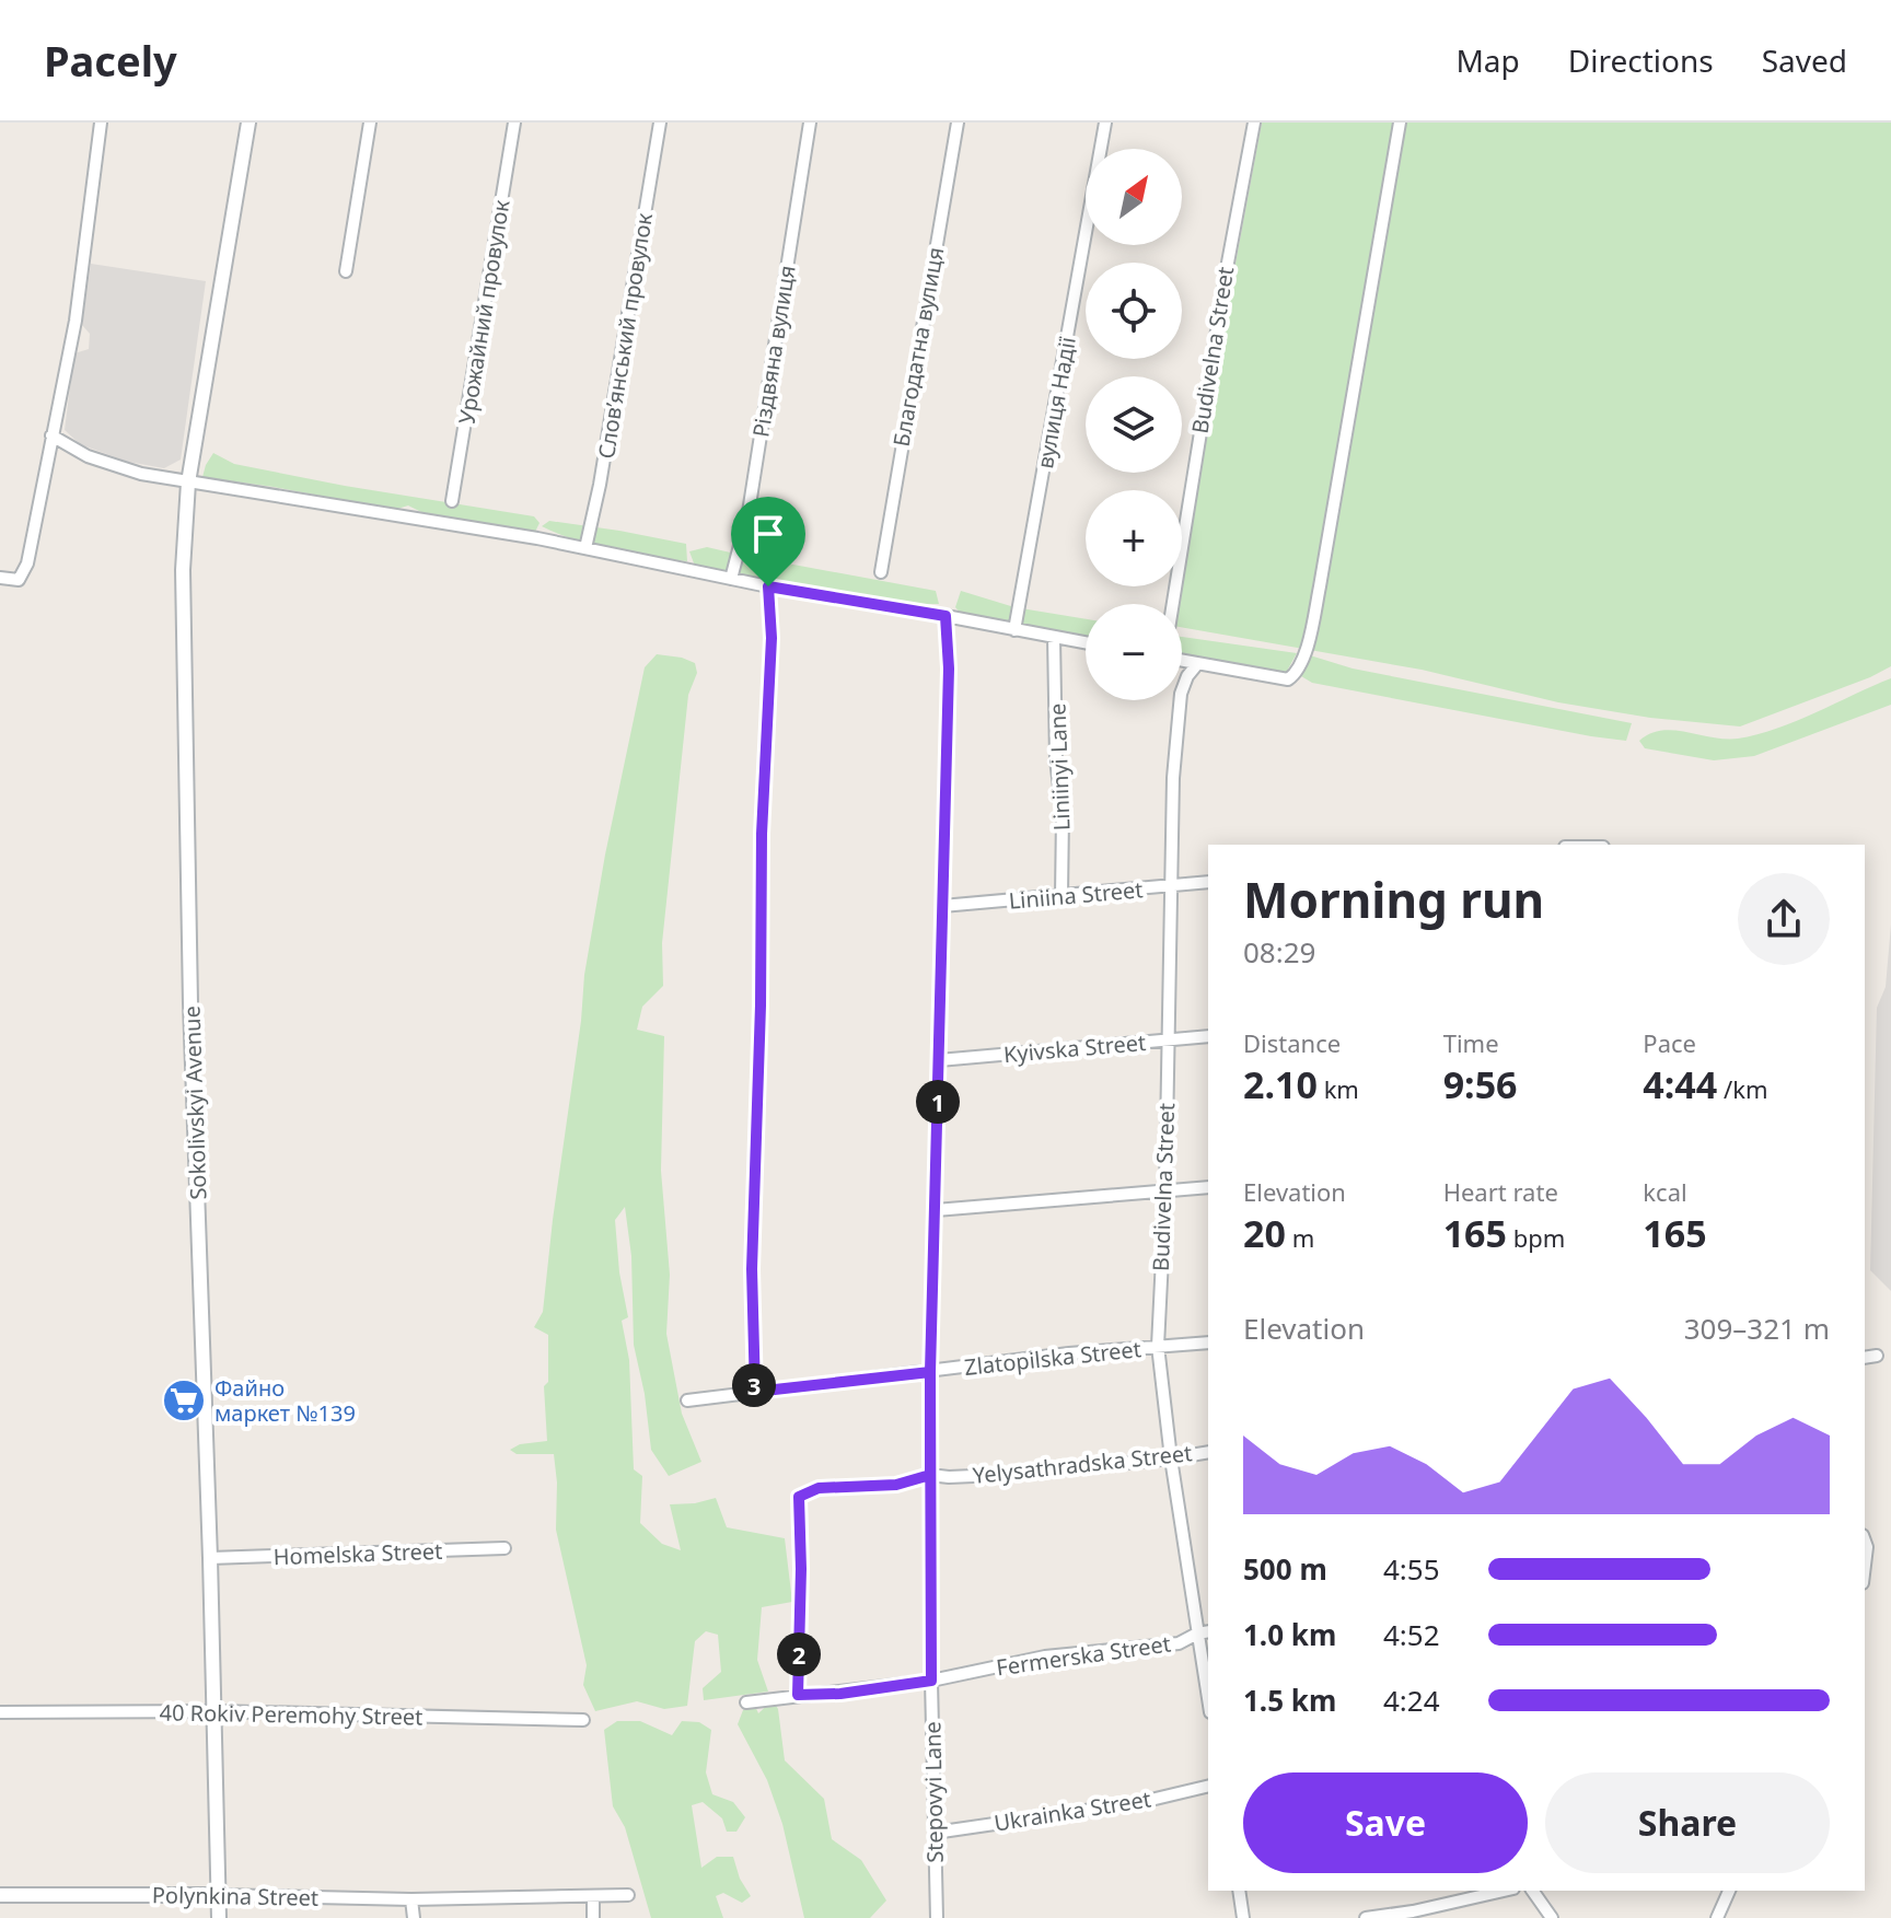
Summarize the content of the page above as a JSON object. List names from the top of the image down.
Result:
{
  "streets": {
    "street": [
      "Урожайний провулок",
      "Словʼянський провулок",
      "Благодатна вулиця",
      "Budivelna Street",
      "Різдвяна вулиця",
      "вулиця Надії",
      "Liniinyi Lane",
      "Liniina Street",
      "Kyivska Street",
      "Sokolivskyi Avenue",
      "Zlatopilska Street",
      "Yelysathradska Street",
      "Homelska Street",
      "Fermerska Street",
      "40 Rokiv Peremohy Street",
      "Stepovyi Lane",
      "Ukrainka Street",
      "Polynkina Street"
    ]
  },
  "crossings": [
    ["Budivelna Street", "Liniina Street"],
    ["Budivelna Street", "Kyivska Street"],
    ["Budivelna Street", "Zlatopilska Street"],
    ["Budivelna Street", "Yelysathradska Street"],
    ["Budivelna Street", "Fermerska Street"],
    ["Liniinyi Lane", "Liniina Street"],
    ["Liniina Street", "Stepovyi Lane"],
    ["Kyivska Street", "Stepovyi Lane"],
    ["Sokolivskyi Avenue", "Homelska Street"],
    ["Sokolivskyi Avenue", "40 Rokiv Peremohy Street"],
    ["Sokolivskyi Avenue", "Polynkina Street"],
    ["Zlatopilska Street", "Stepovyi Lane"],
    ["Yelysathradska Street", "Fermerska Street"],
    ["Yelysathradska Street", "Stepovyi Lane"],
    ["Fermerska Street", "Stepovyi Lane"],
    ["Stepovyi Lane", "Ukrainka Street"]
  ],
  "places": {
    "supermarket": ["Файно маркет №139"]
  },
  "north": "top right",
  "page": {
    "header": "Pacely",
    "nav": ["Map", "Directions", "Saved"],
    "map_buttons": ["+", "−"],
    "heading": ["Morning run", "08:29"],
    "stats": [
      ["Distance", "2.10 km"],
      ["Time", "9:56"],
      ["Pace", "4:44 /km"],
      ["Elevation", "20 m"],
      ["Heart rate", "165 bpm"],
      ["kcal", "165"]
    ],
    "pins": ["1", "3", "2"],
    "chart": ["Elevation", "309–321 m"],
    "list": [
      {
        "name": "500 m",
        "note": "4:55"
      },
      {
        "name": "1.0 km",
        "note": "4:52"
      },
      {
        "name": "1.5 km",
        "note": "4:24"
      }
    ],
    "buttons": ["Save", "Share"]
  }
}
